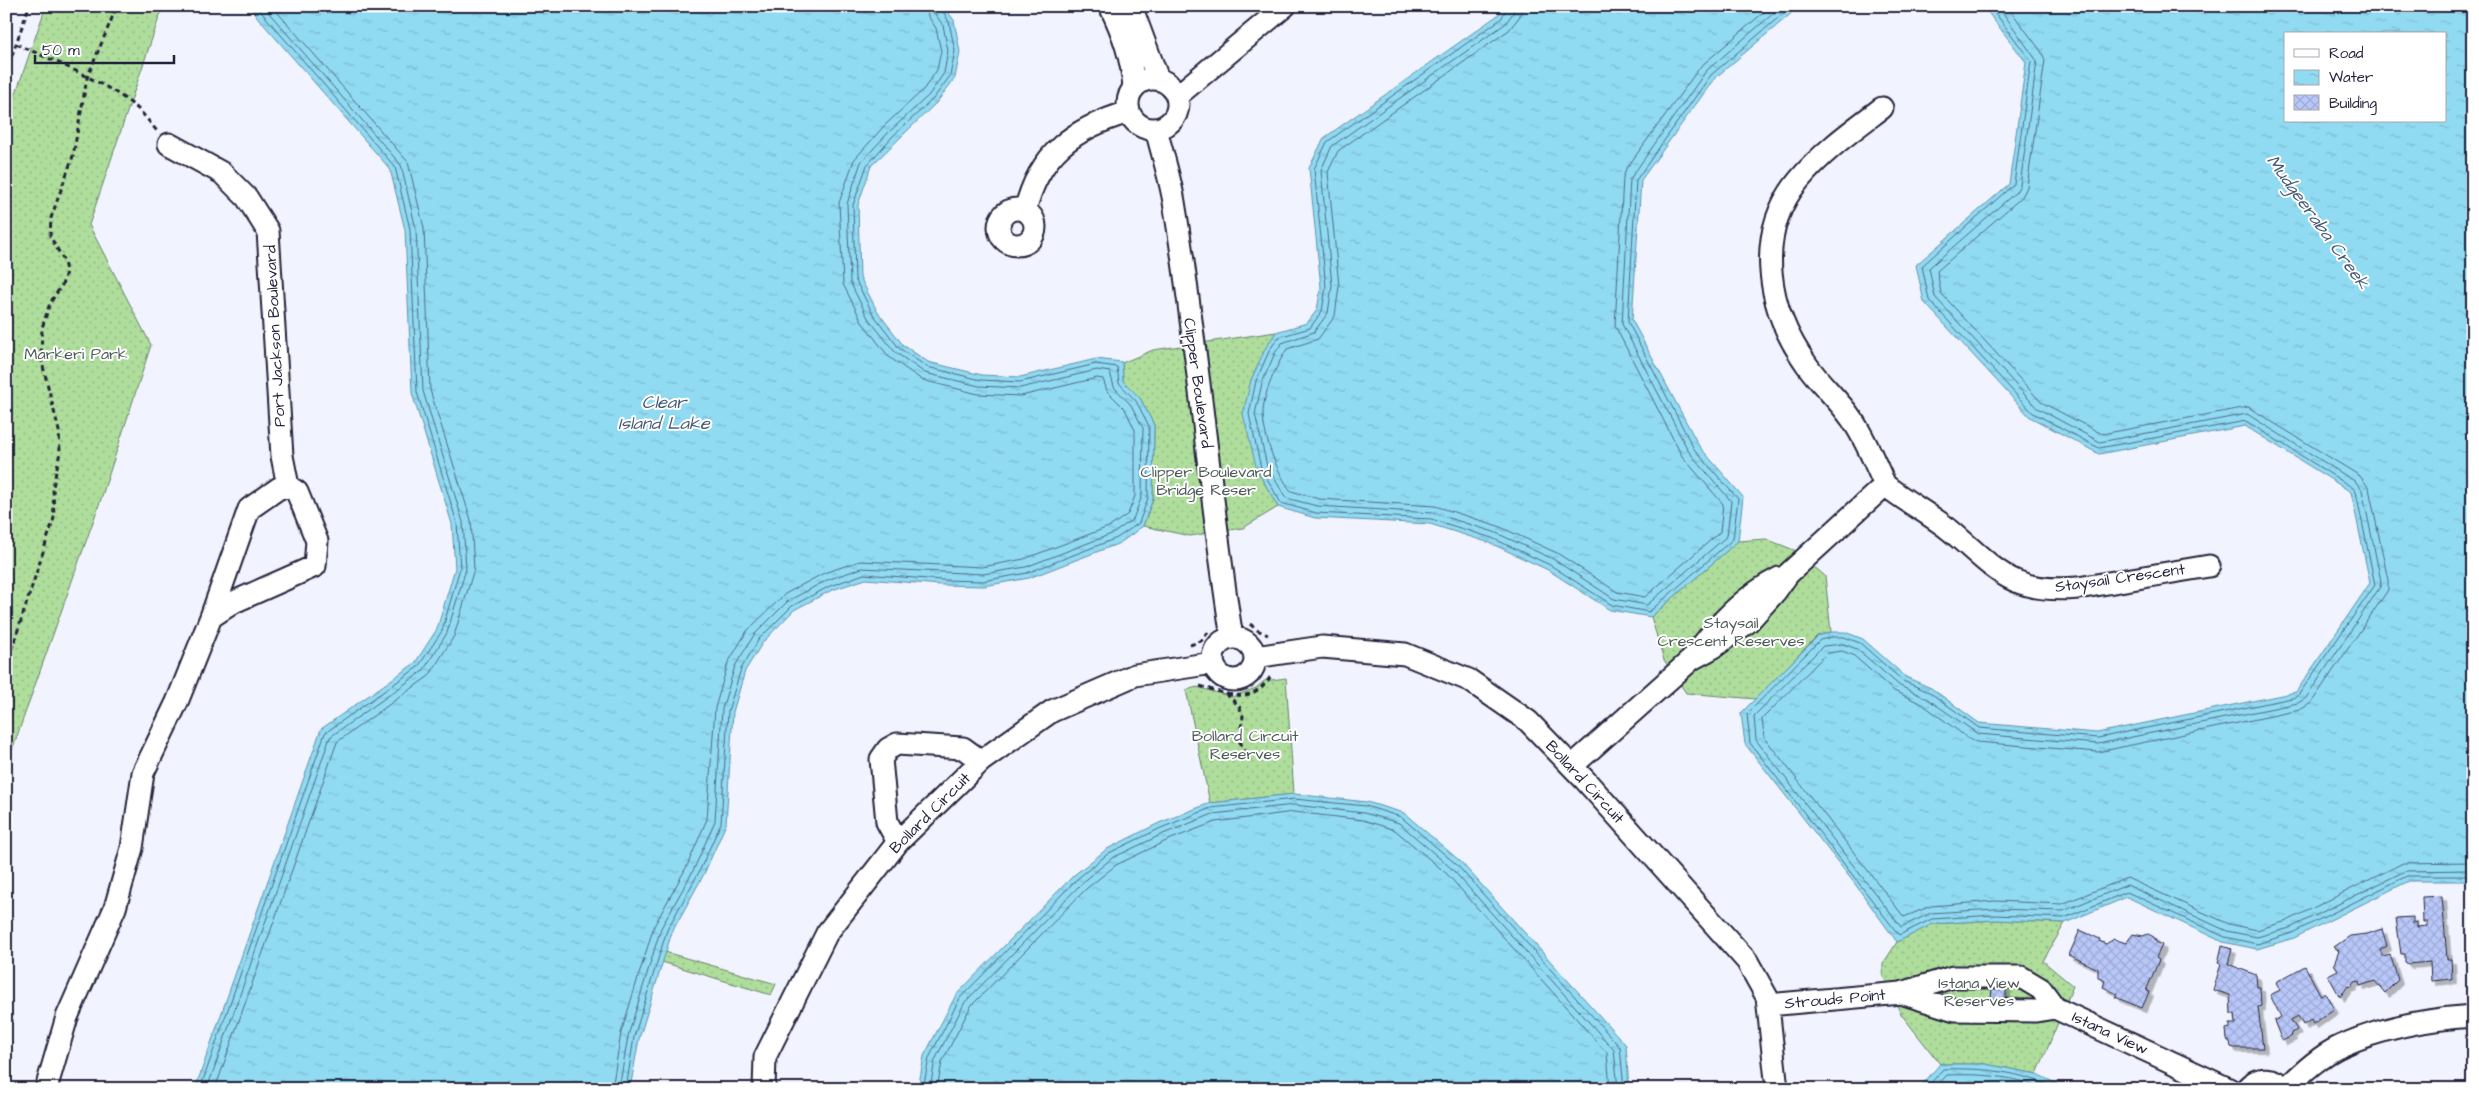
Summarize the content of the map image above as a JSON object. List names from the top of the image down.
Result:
{
  "streets": {
    "street": [
      "Port Jackson Boulevard",
      "Clipper Boulevard",
      "Staysail Crescent",
      "Bollard Circuit",
      "Strouds Point",
      "Istana View"
    ]
  },
  "crossings": [
    ["Clipper Boulevard", "Bollard Circuit"],
    ["Bollard Circuit", "Strouds Point"],
    ["Strouds Point", "Istana View"]
  ],
  "water": ["Mudgeeraba Creek", "Clear Island Lake"],
  "parks": [
    "Markeri Park",
    "Clipper Boulevard Bridge Reser",
    "Staysail Crescent Reserves",
    "Bollard Circuit Reserves",
    "Istana View Reserves"
  ],
  "legend": ["Road", "Water", "Building"],
  "scale_bar": "50 m"
}
